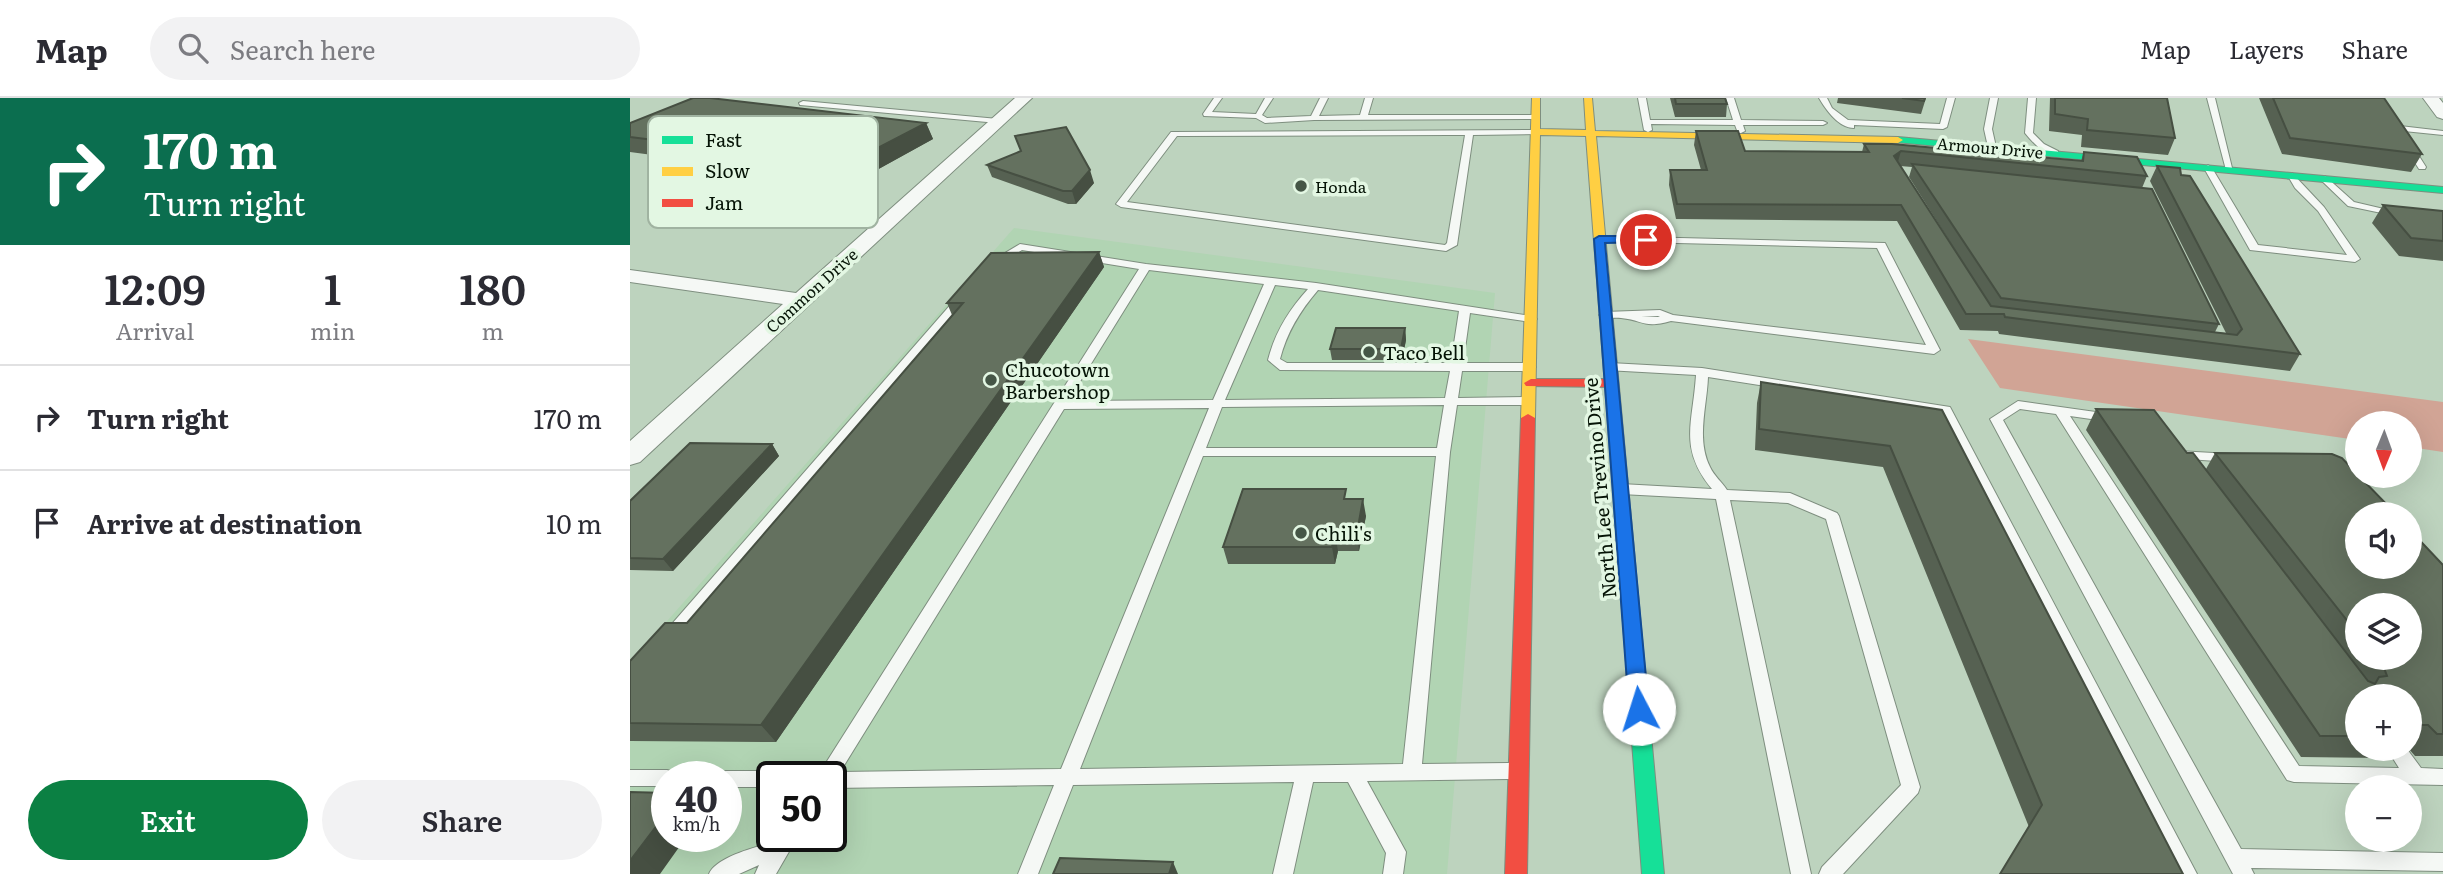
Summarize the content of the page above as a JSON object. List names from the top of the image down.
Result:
{
  "streets": {
    "main road": ["Armour Drive", "North Lee Trevino Drive"],
    "street": ["Common Drive"]
  },
  "crossings": [
    ["Armour Drive", "North Lee Trevino Drive"]
  ],
  "places": [
    "Honda",
    "Taco Bell",
    "Chucotown Barbershop",
    "Chili's"
  ],
  "legend": ["Fast", "Slow", "Jam"],
  "north": "bottom",
  "page": {
    "header": "Map",
    "search": "Search here",
    "nav": ["Map", "Layers", "Share"],
    "turn": ["170 m", "Turn right"],
    "eta": [
      "12:09",
      "Arrival",
      "1",
      "min",
      "180",
      "m"
    ],
    "list": [
      {
        "name": "Turn right",
        "value": "170 m"
      },
      {
        "name": "Arrive at destination",
        "value": "10 m"
      }
    ],
    "map_buttons": ["+", "−"],
    "speed": "40 km/h",
    "limit": "50",
    "buttons": ["Exit", "Share"]
  }
}
